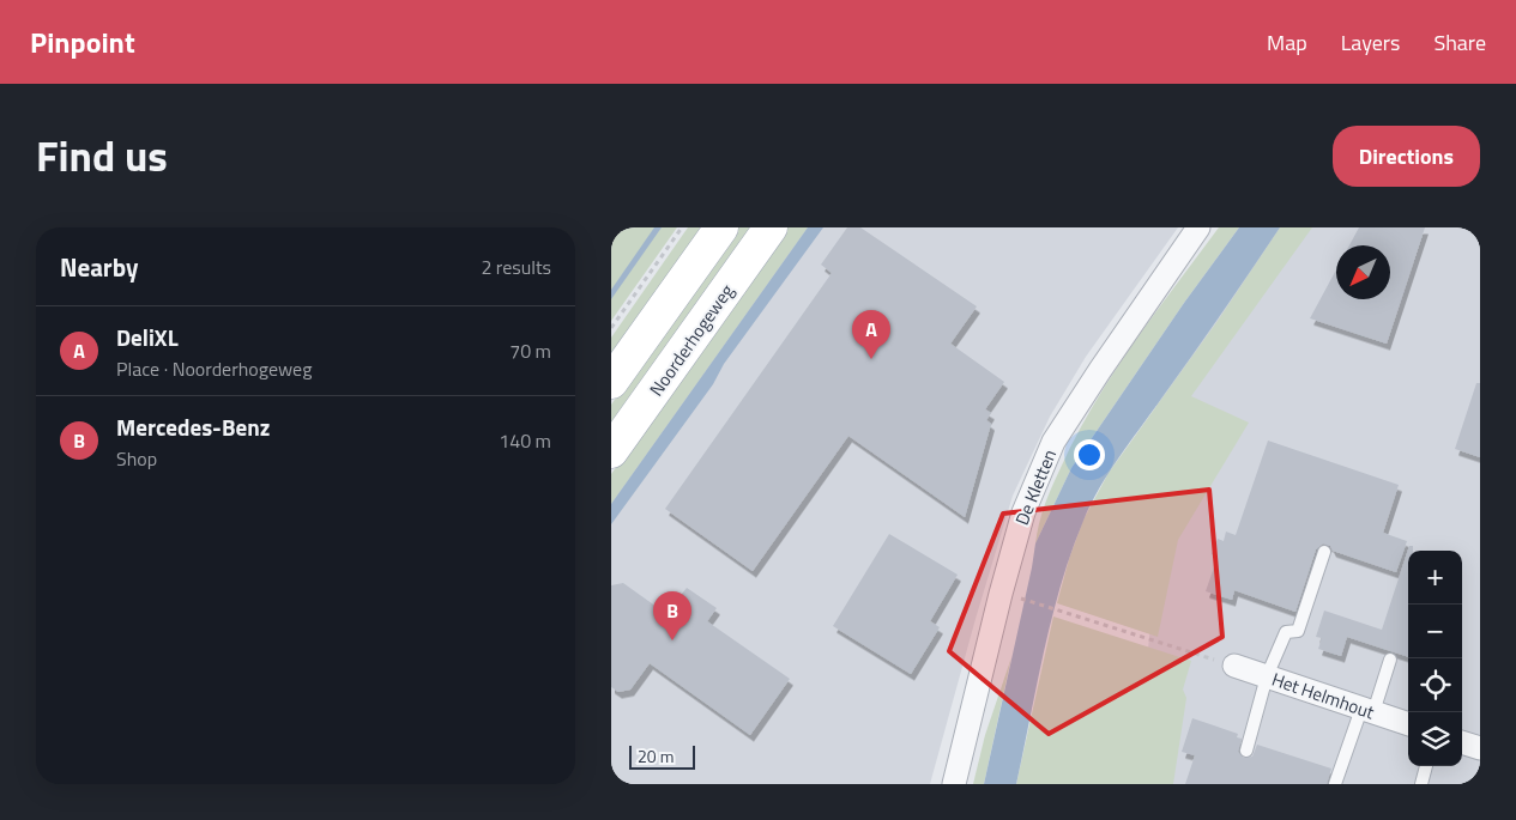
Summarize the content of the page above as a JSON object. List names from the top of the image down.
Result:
{
  "streets": {
    "main road": ["Noorderhogeweg"],
    "street": ["De Kletten", "Het Helmhout"]
  },
  "scale_bar": "20 m",
  "north": "bottom left",
  "page": {
    "header": "Pinpoint",
    "nav": ["Map", "Layers", "Share"],
    "title": "Find us",
    "buttons": "Directions",
    "heading": ["Nearby", "2 results"],
    "list": [
      {
        "mark": "A",
        "name": "DeliXL",
        "note": "Place · Noorderhogeweg",
        "value": "70 m"
      },
      {
        "mark": "B",
        "name": "Mercedes-Benz",
        "note": "Shop",
        "value": "140 m"
      }
    ],
    "pins": ["A", "B"],
    "map_buttons": ["+", "−"],
    "scale": "20 m"
  }
}
